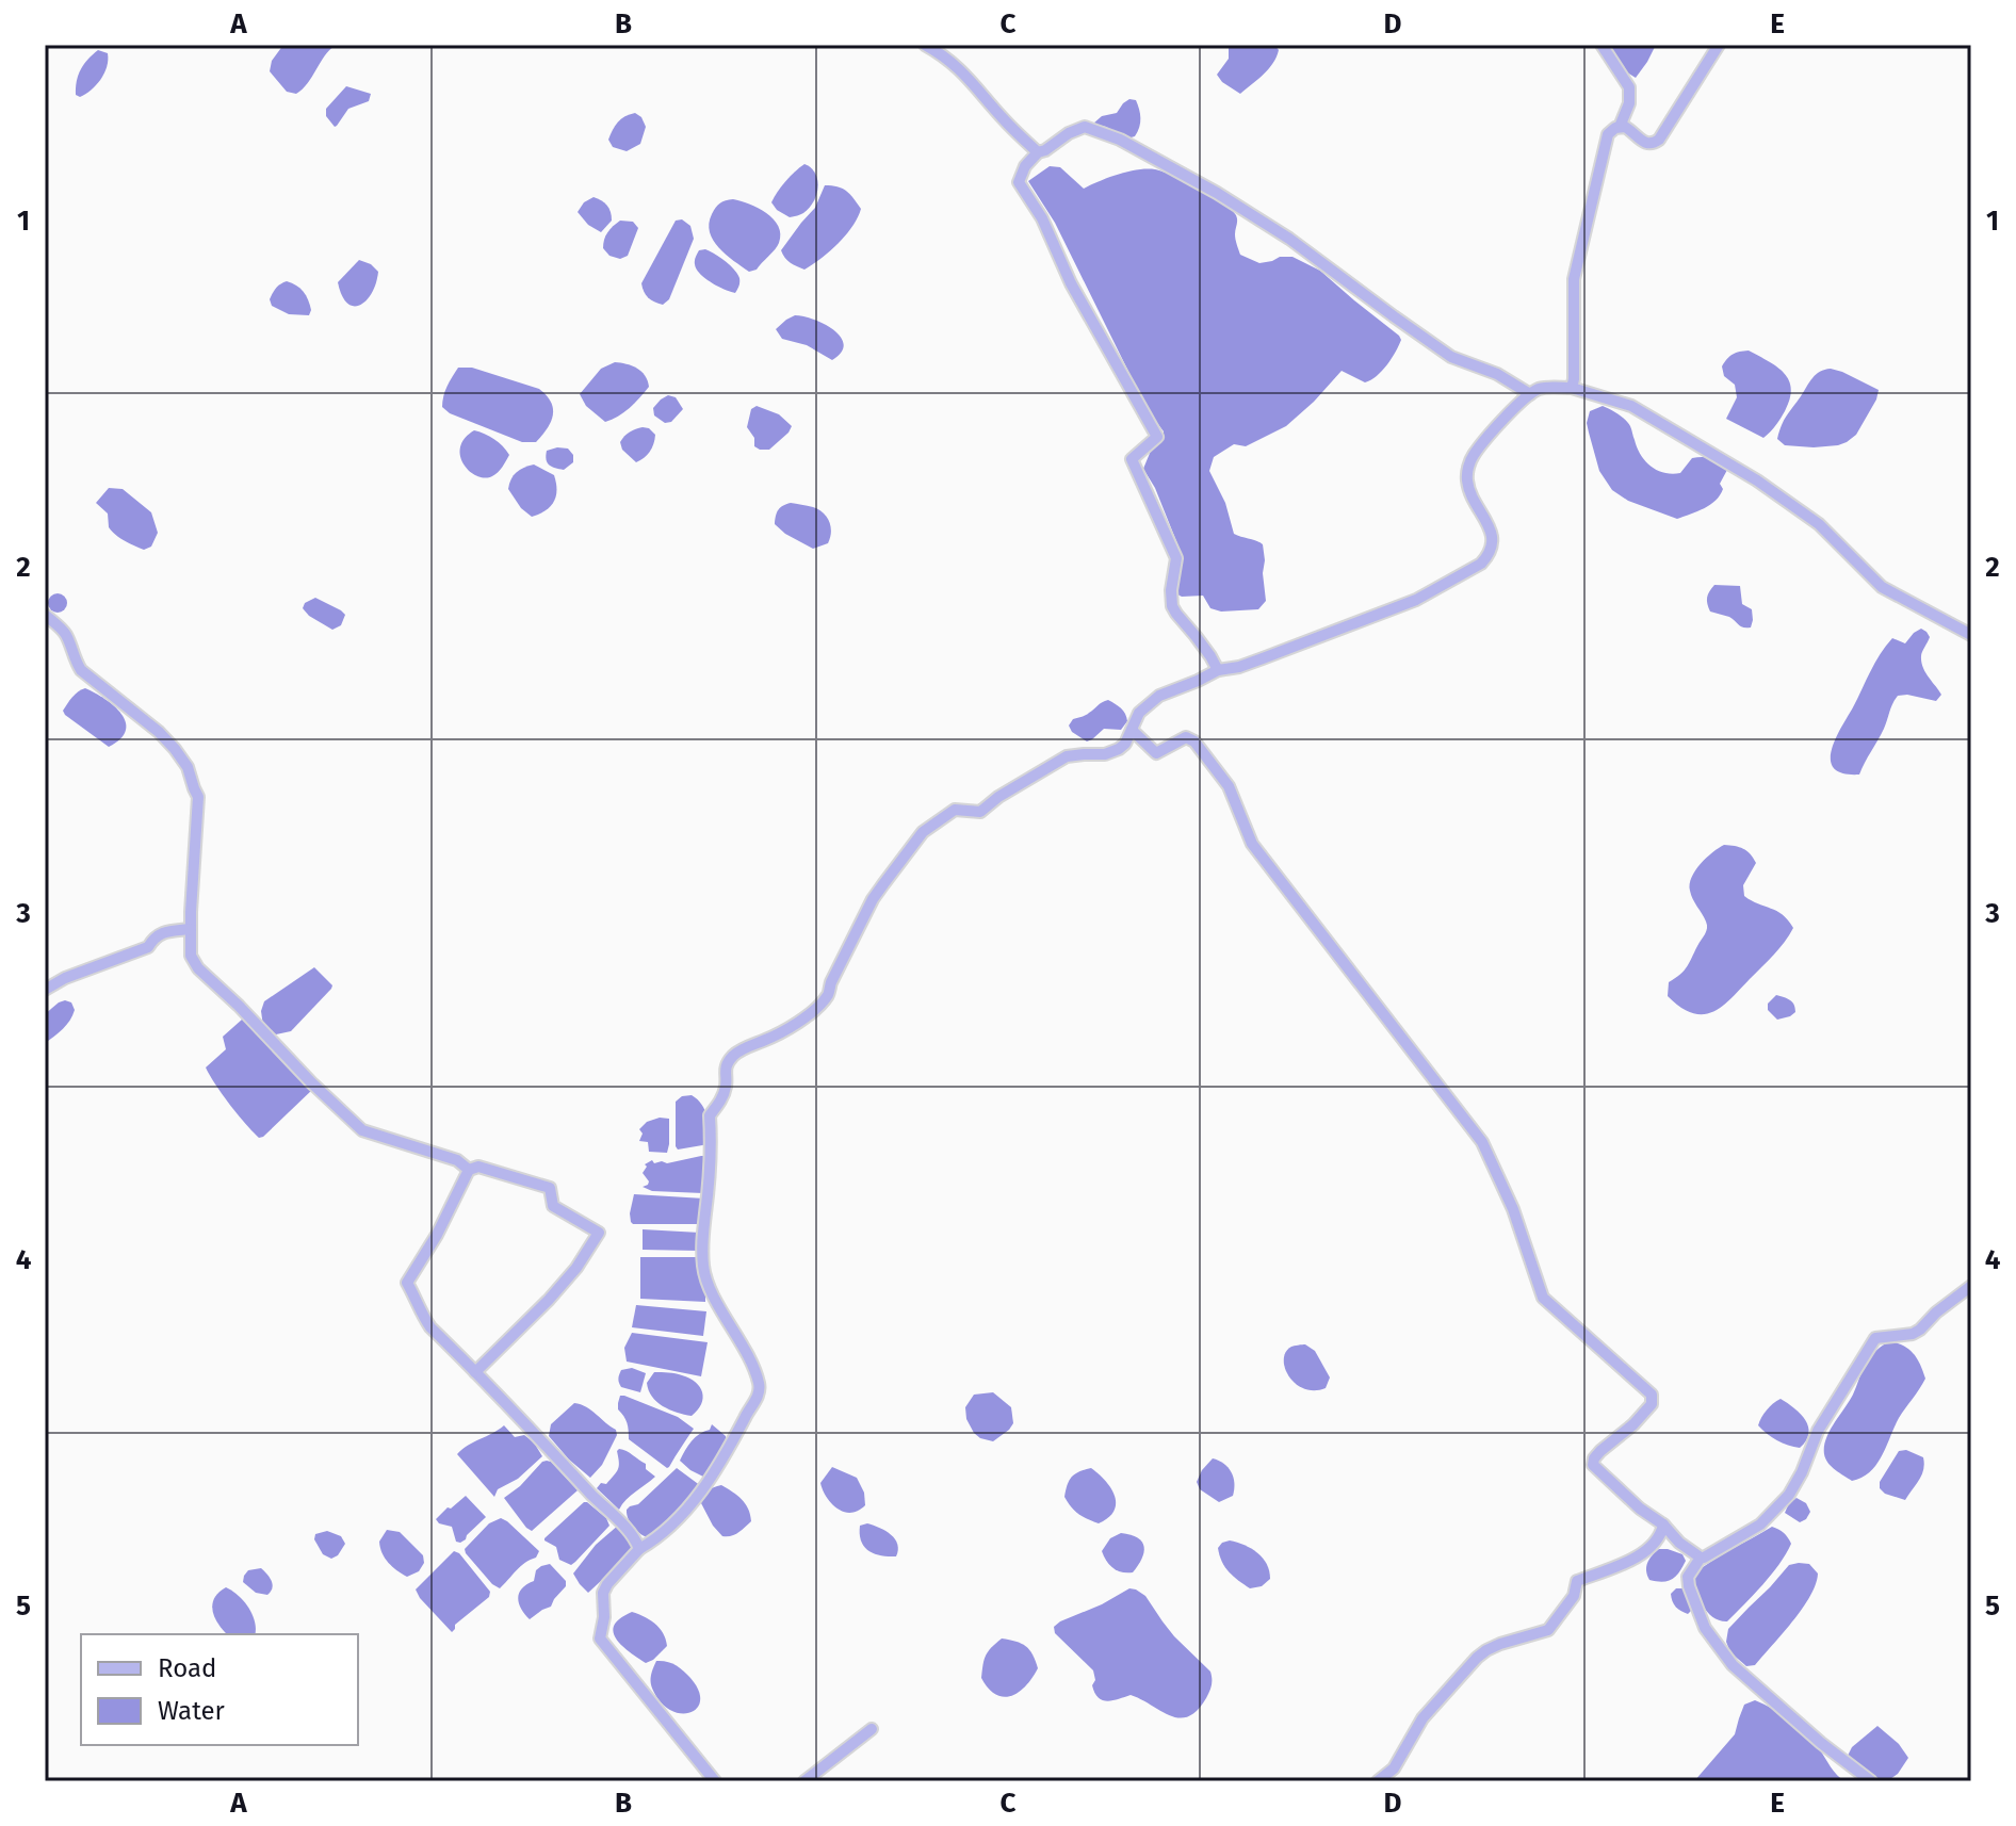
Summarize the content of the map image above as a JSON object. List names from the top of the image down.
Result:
{
  "legend": ["Road", "Water"],
  "grid": {
    "columns": [
      "A",
      "B",
      "C",
      "D",
      "E"
    ],
    "rows": [
      "1",
      "2",
      "3",
      "4",
      "5"
    ]
  }
}
